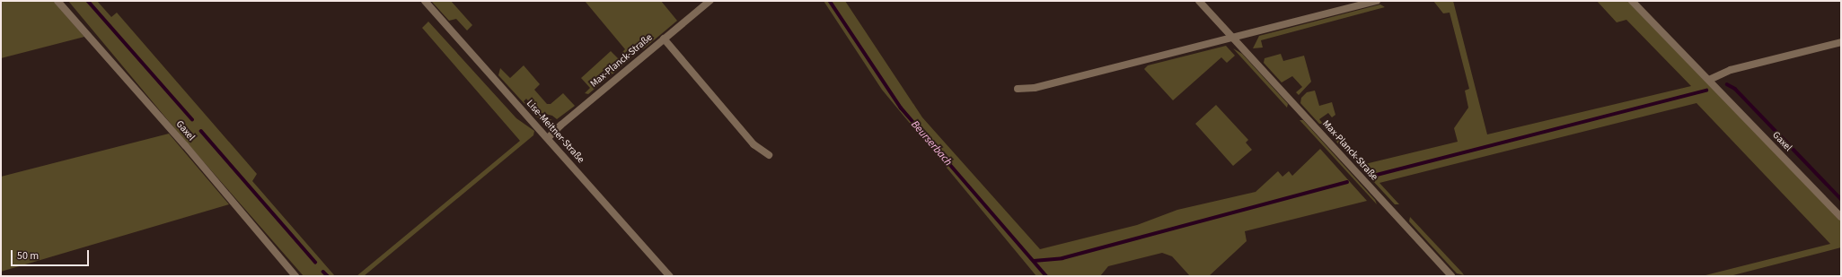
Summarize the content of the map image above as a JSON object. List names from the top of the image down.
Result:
{
  "streets": {
    "street": ["Max-Planck-Straße", "Gaxel", "Lise-Meitner-Straße"]
  },
  "crossings": [
    ["Max-Planck-Straße", "Lise-Meitner-Straße"]
  ],
  "water": ["Beurserbach"],
  "scale_bar": "50 m"
}
